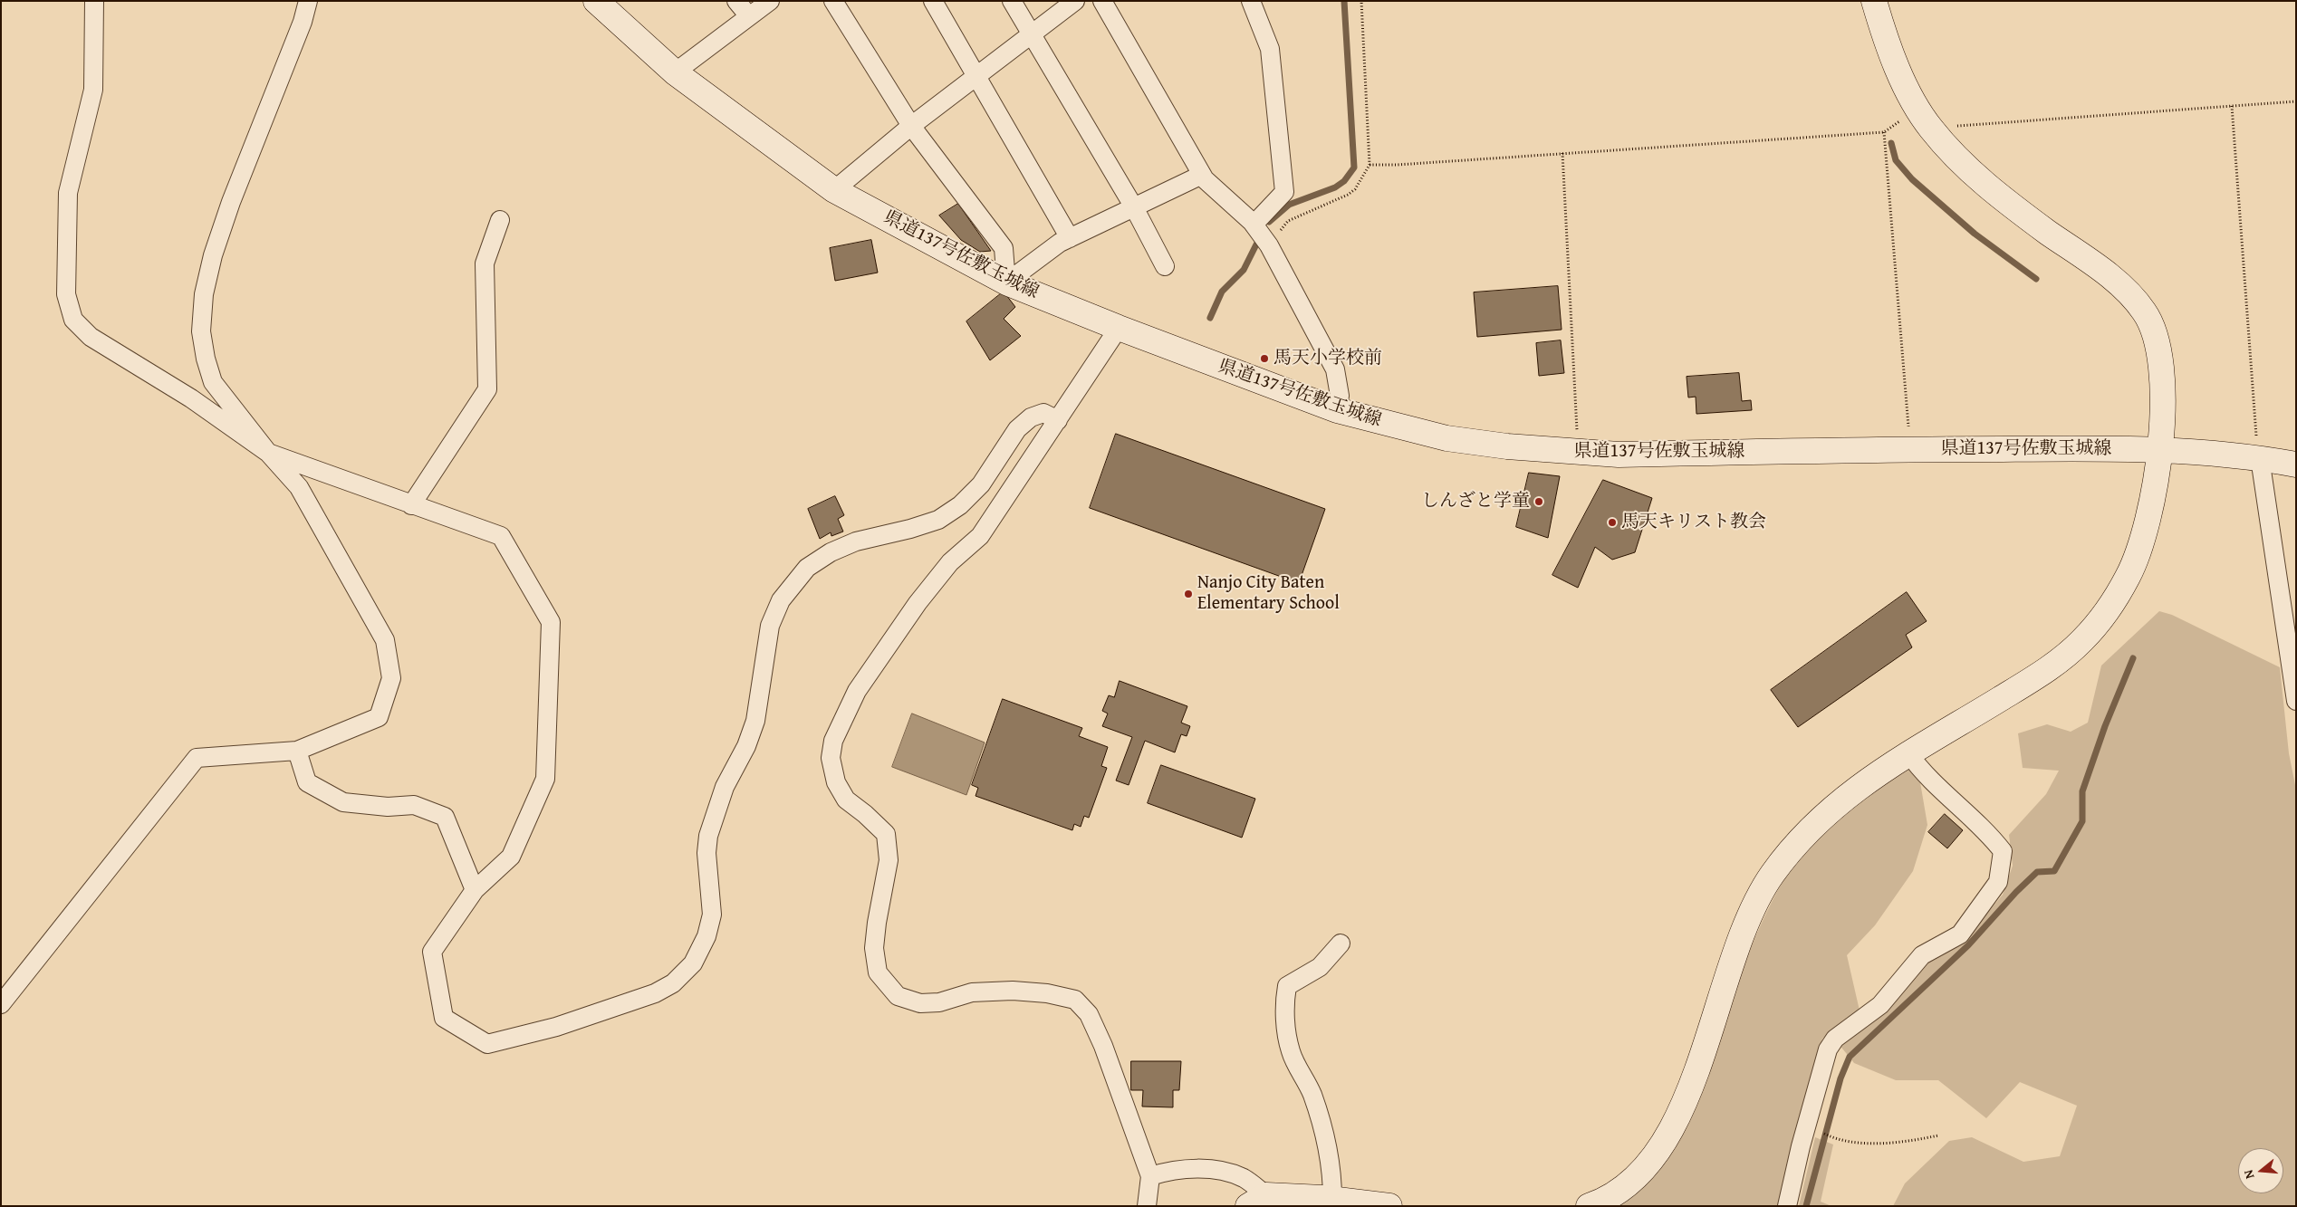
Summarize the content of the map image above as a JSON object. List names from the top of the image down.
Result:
{
  "streets": {
    "main road": ["県道137号佐敷玉城線"]
  },
  "places": [
    "馬天小学校前",
    "しんざと学童",
    "馬天キリスト教会",
    "Nanjo City Baten Elementary School"
  ],
  "north": "left"
}
